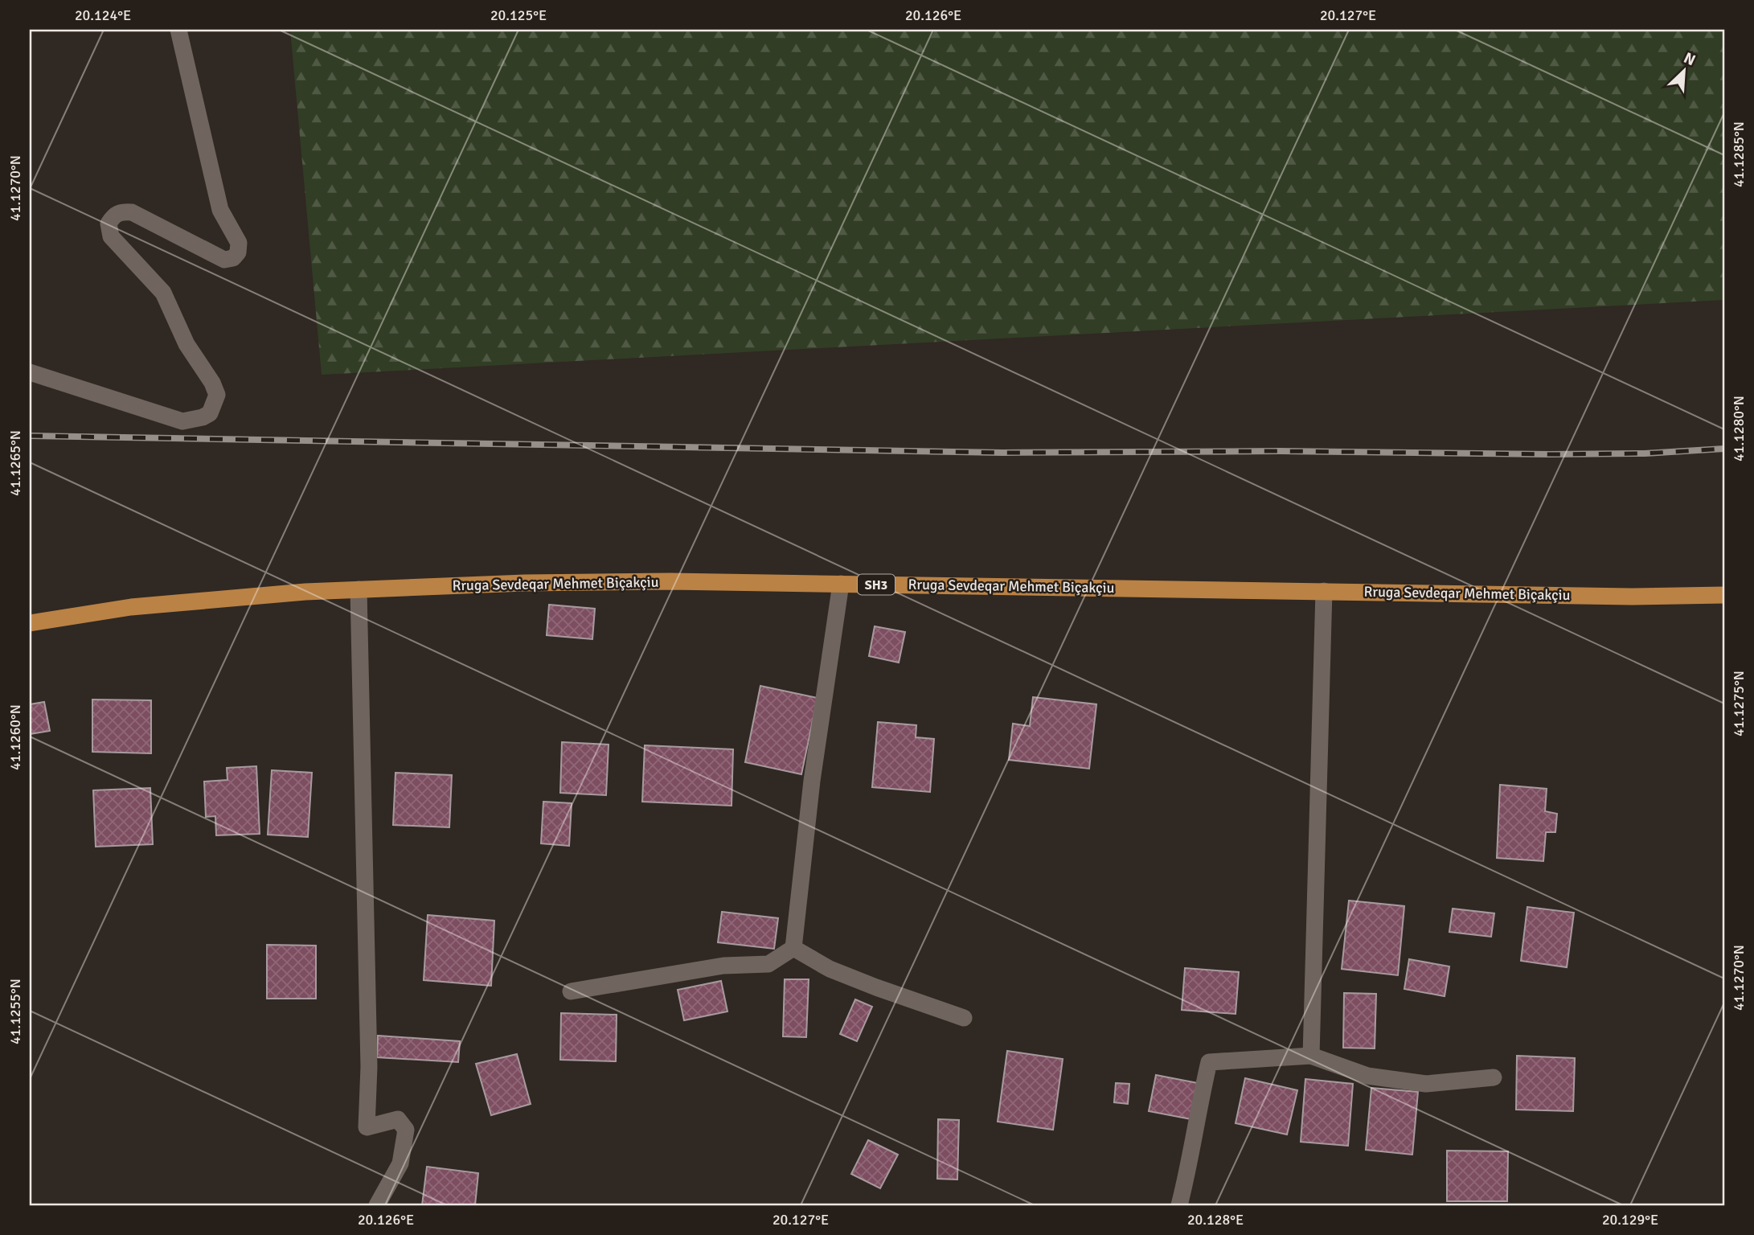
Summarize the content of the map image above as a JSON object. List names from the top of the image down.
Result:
{
  "streets": {
    "main road": ["Rruga Sevdeqar Mehmet Biçakçiu", "SH3"]
  },
  "north": "top right",
  "coordinates": [
    "20.124°E",
    "20.125°E",
    "20.126°E",
    "20.127°E",
    "41.1285°N",
    "41.1270°N",
    "41.1280°N",
    "41.1265°N",
    "41.1275°N",
    "41.1260°N",
    "41.1255°N",
    "20.128°E",
    "20.129°E"
  ]
}
